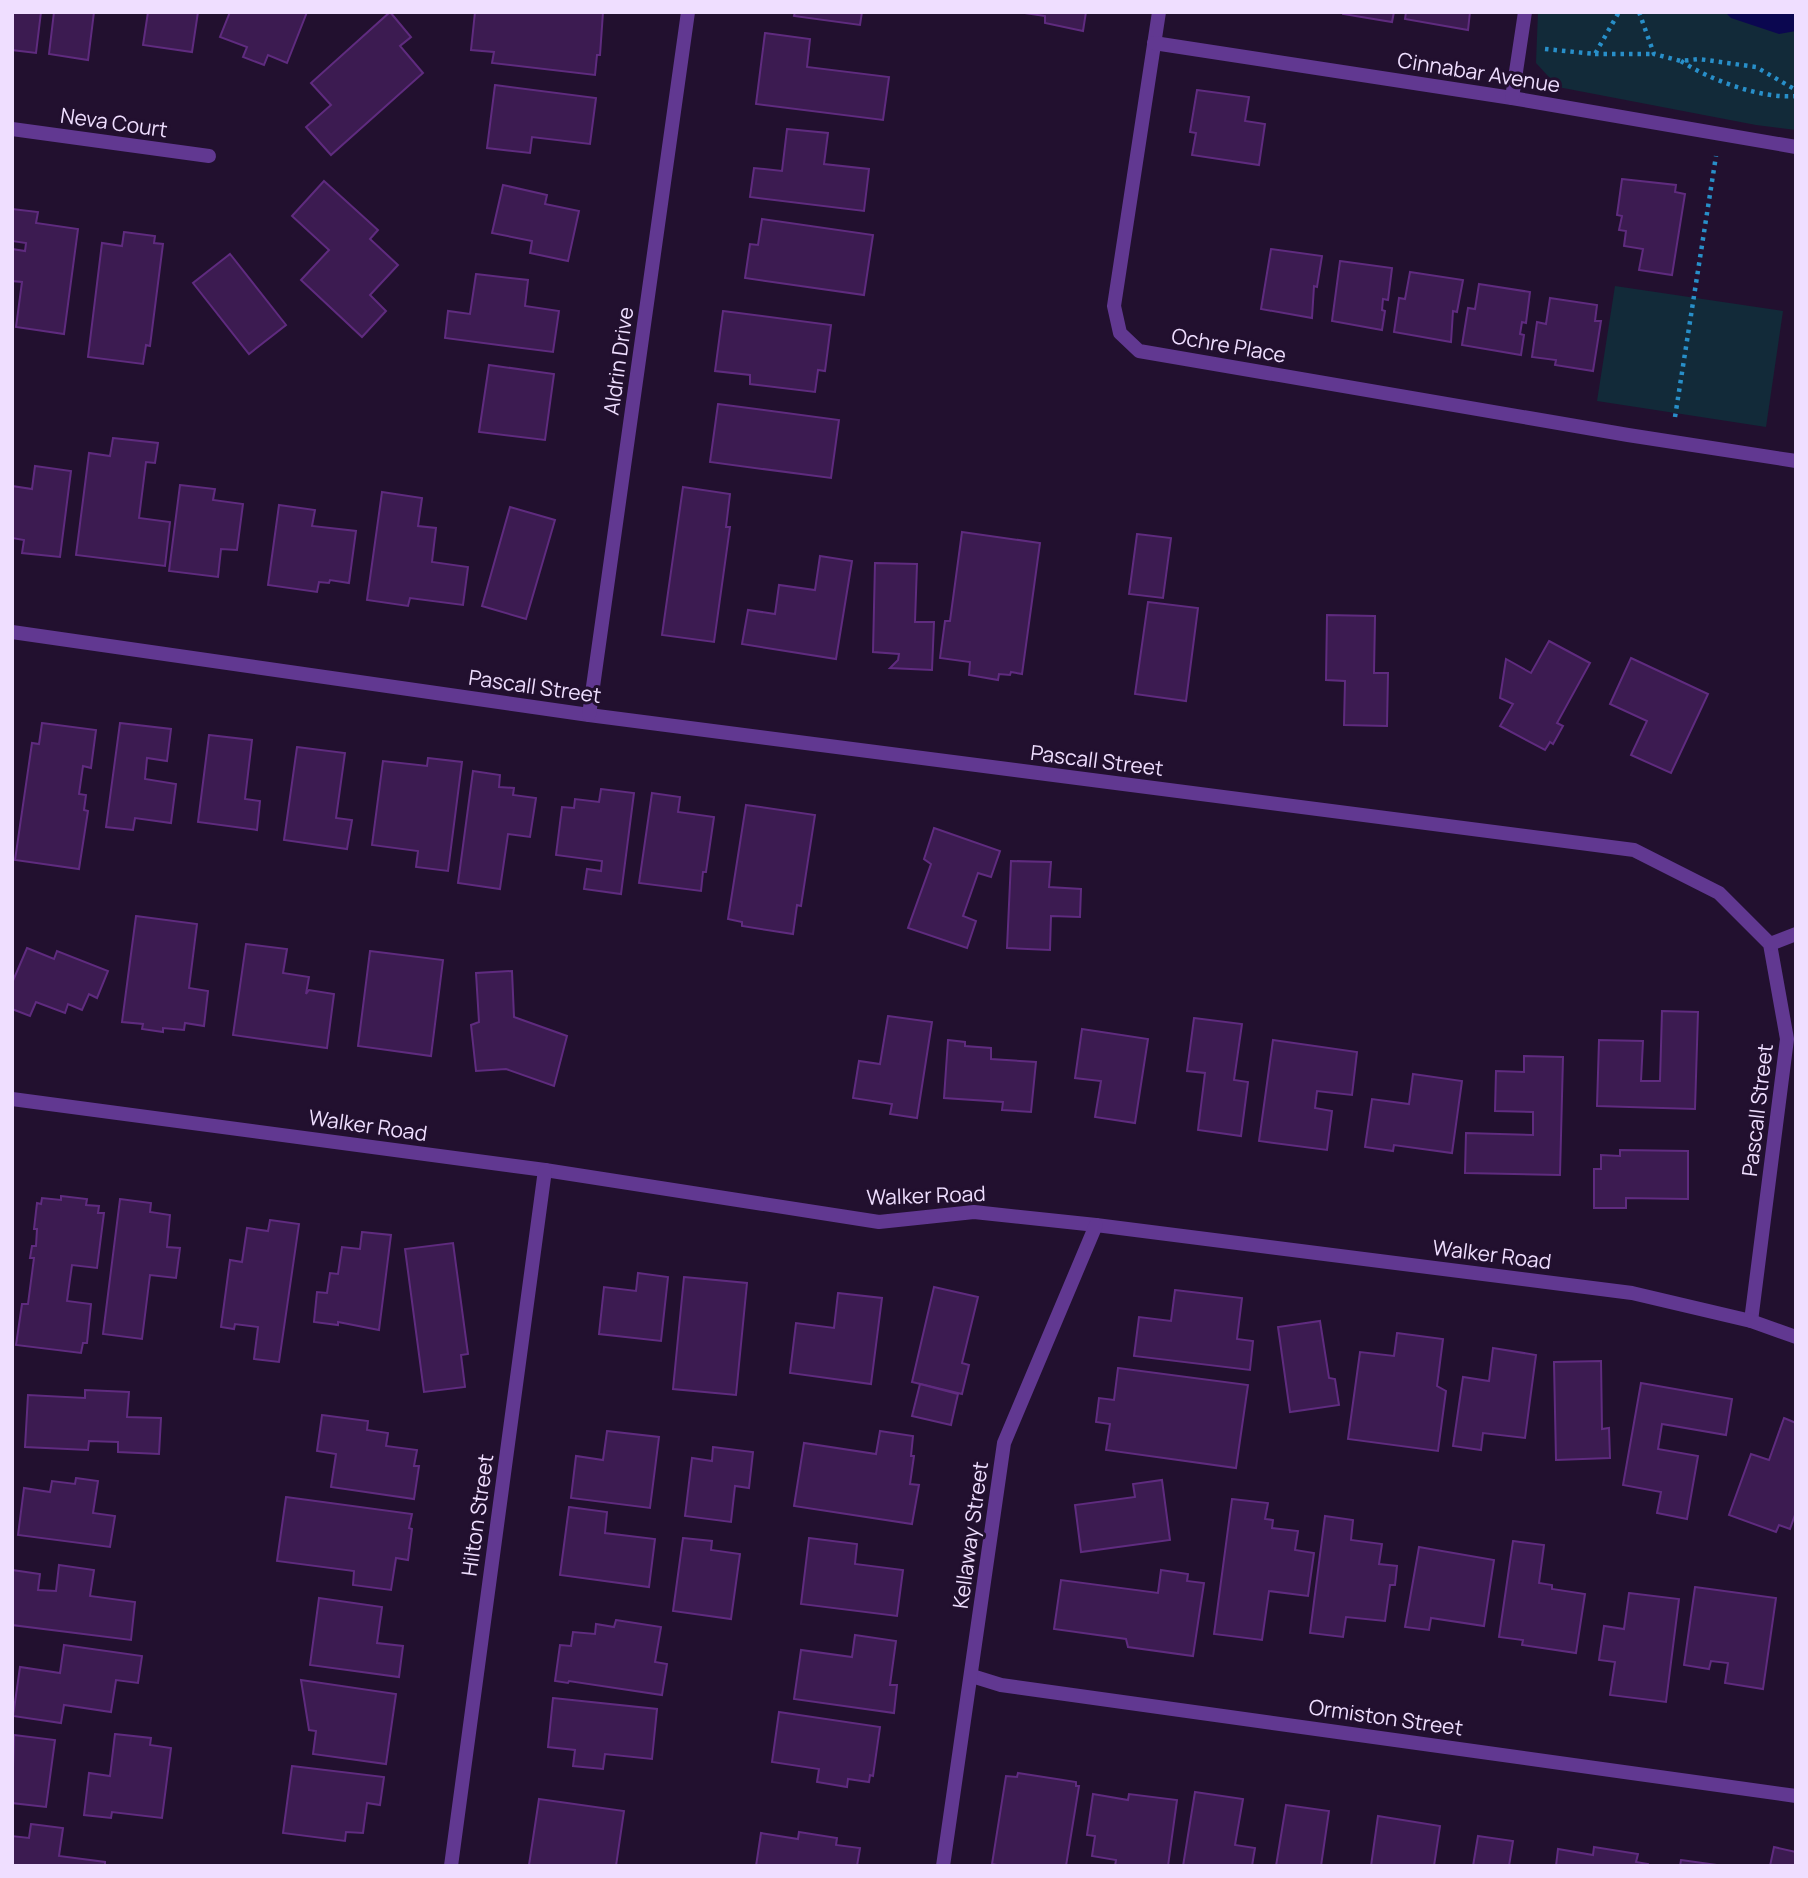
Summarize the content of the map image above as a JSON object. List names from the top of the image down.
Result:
{
  "streets": {
    "street": [
      "Cinnabar Avenue",
      "Neva Court",
      "Ochre Place",
      "Aldrin Drive",
      "Pascall Street",
      "Walker Road",
      "Hilton Street",
      "Kellaway Street",
      "Ormiston Street"
    ]
  },
  "crossings": [
    ["Cinnabar Avenue", "Ochre Place"],
    ["Aldrin Drive", "Pascall Street"],
    ["Pascall Street", "Walker Road"],
    ["Walker Road", "Hilton Street"],
    ["Walker Road", "Kellaway Street"],
    ["Kellaway Street", "Ormiston Street"]
  ]
}
